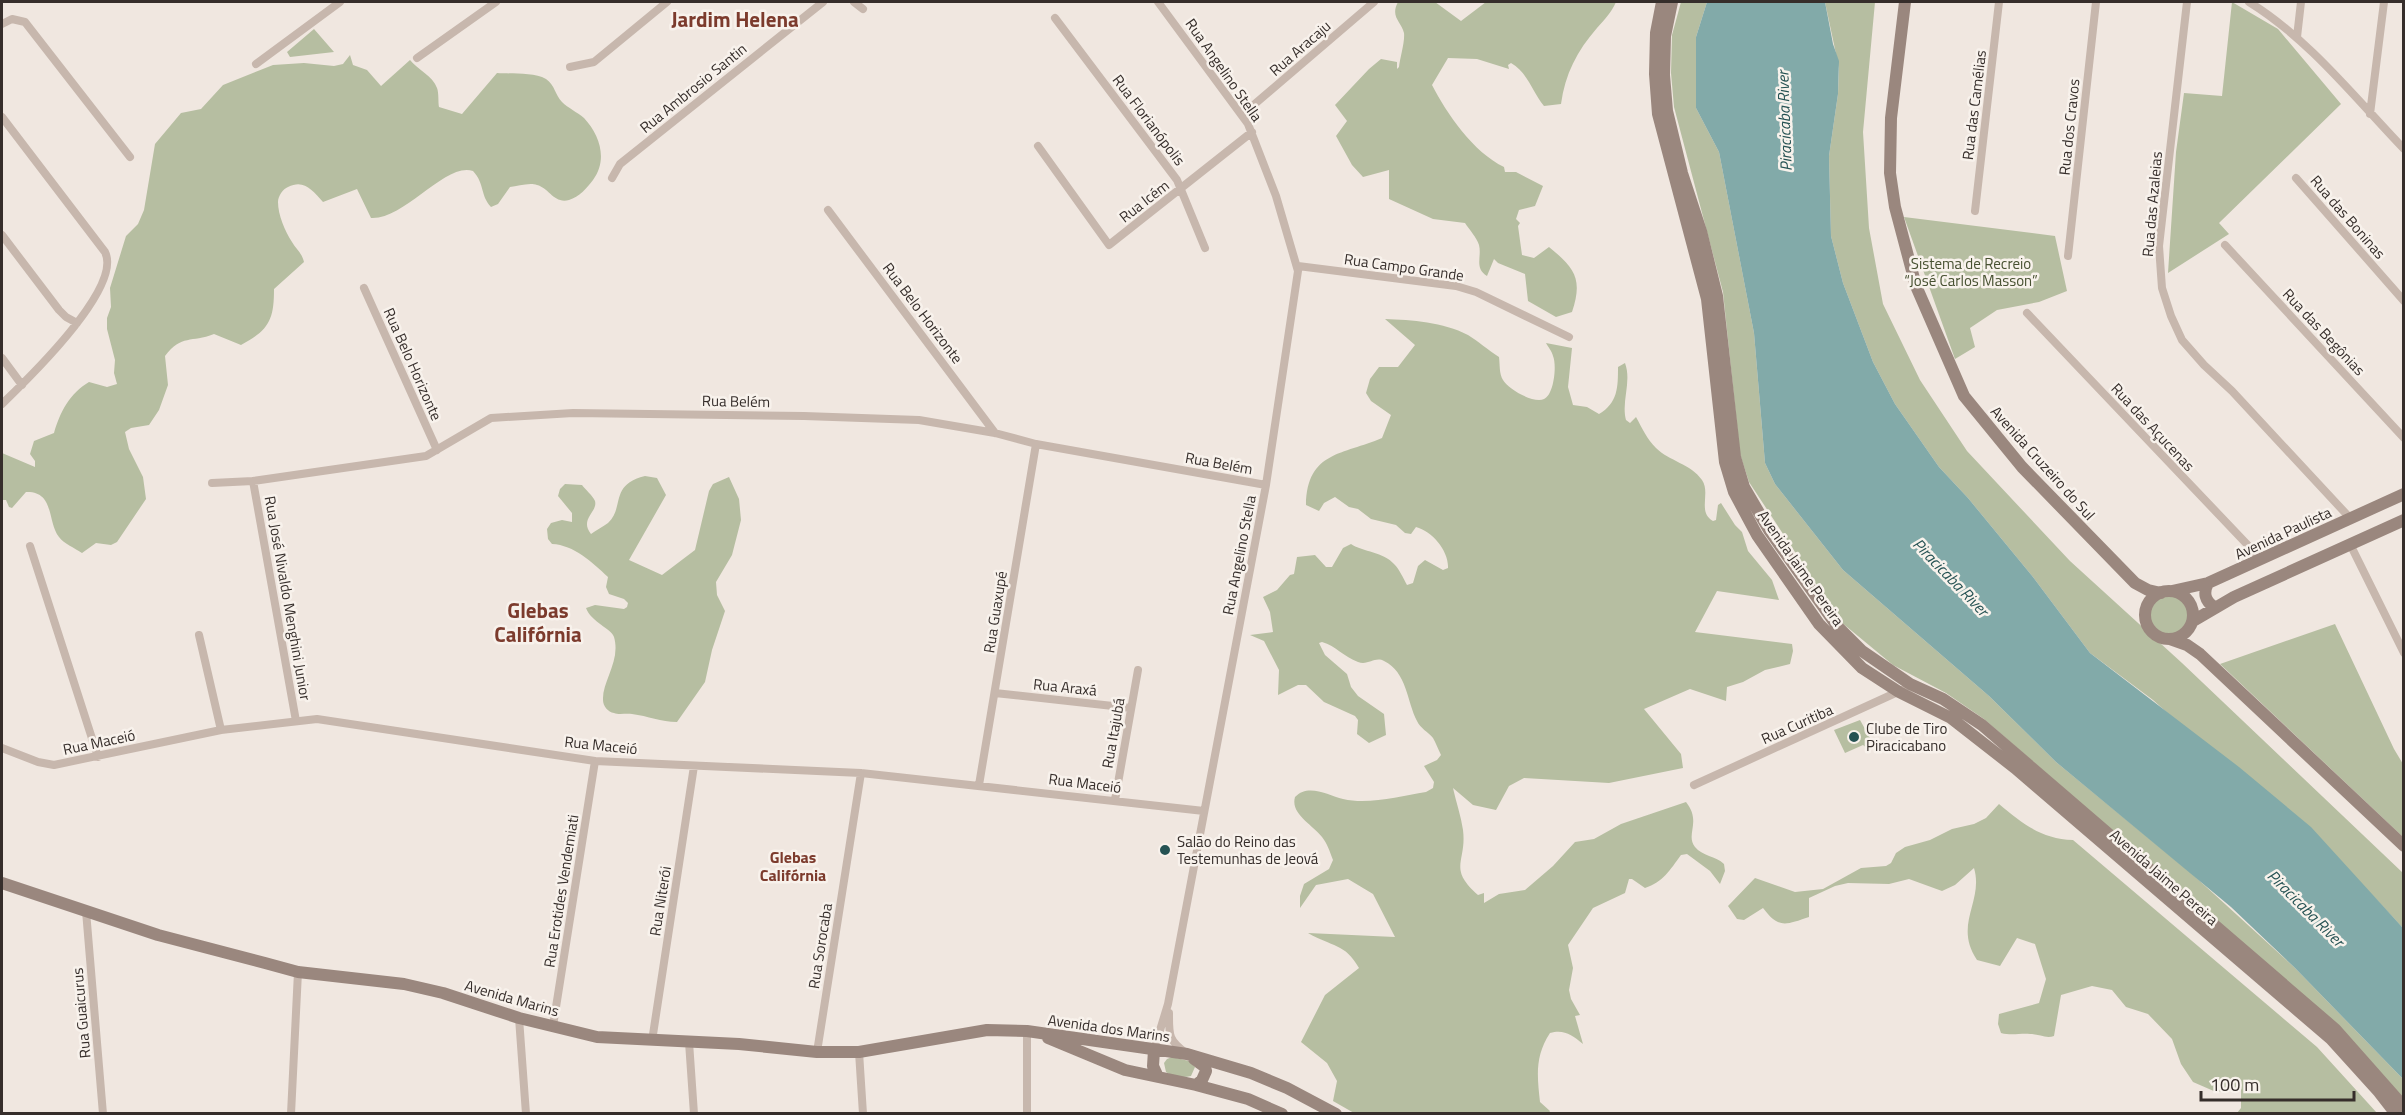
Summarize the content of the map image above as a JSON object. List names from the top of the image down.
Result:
{
  "streets": {
    "street": [
      "Rua Aracaju",
      "Rua Angelino Stella",
      "Rua Ambrosio Santin",
      "Rua das Camélias",
      "Rua Florianópolis",
      "Rua dos Cravos",
      "Rua Icém",
      "Rua das Azaleias",
      "Rua das Boninas",
      "Rua Campo Grande",
      "Rua Belo Horizonte",
      "Rua das Begônias",
      "Rua Belém",
      "Rua das Açucenas",
      "Avenida Cruzeiro do Sul",
      "Avenida Paulista",
      "Avenida Jaime Pereira",
      "Rua José Nivaldo Menghini Junior",
      "Rua Guaxupé",
      "Rua Araxá",
      "Rua Curitiba",
      "Rua Itajubá",
      "Rua Maceió",
      "Rua Erotides Vendemiati",
      "Rua Niterói",
      "Rua Sorocaba",
      "Avenida Marins",
      "Rua Guaicurus",
      "Avenida dos Marins"
    ]
  },
  "crossings": [
    ["Rua Aracaju", "Rua Angelino Stella"],
    ["Rua Angelino Stella", "Rua Icém"],
    ["Rua Angelino Stella", "Rua Campo Grande"],
    ["Rua Angelino Stella", "Rua Belém"],
    ["Rua Angelino Stella", "Rua Maceió"],
    ["Rua Florianópolis", "Rua Icém"],
    ["Rua das Azaleias", "Avenida Paulista"],
    ["Rua Belo Horizonte", "Rua Belém"],
    ["Rua Belém", "Rua José Nivaldo Menghini Junior"],
    ["Rua Belém", "Rua Guaxupé"],
    ["Rua das Açucenas", "Avenida Paulista"],
    ["Avenida Cruzeiro do Sul", "Avenida Paulista"],
    ["Avenida Jaime Pereira", "Rua Curitiba"],
    ["Rua José Nivaldo Menghini Junior", "Rua Maceió"],
    ["Rua Guaxupé", "Rua Araxá"],
    ["Rua Guaxupé", "Rua Maceió"],
    ["Rua Araxá", "Rua Itajubá"],
    ["Rua Itajubá", "Rua Maceió"],
    ["Rua Maceió", "Rua Erotides Vendemiati"],
    ["Rua Maceió", "Rua Niterói"],
    ["Rua Maceió", "Rua Sorocaba"],
    ["Rua Erotides Vendemiati", "Avenida Marins"],
    ["Rua Niterói", "Avenida Marins"],
    ["Rua Sorocaba", "Avenida Marins"],
    ["Avenida Marins", "Rua Guaicurus"],
    ["Avenida Marins", "Avenida dos Marins"]
  ],
  "districts": ["Jardim Helena", "Glebas Califórnia", "Glebas Califórnia"],
  "water": ["Piracicaba River"],
  "parks": ["Sistema de Recreio “José Carlos Masson”"],
  "places": ["Clube de Tiro Piracicabano", "Salão do Reino das Testemunhas de Jeová"],
  "scale_bar": "100 m"
}
